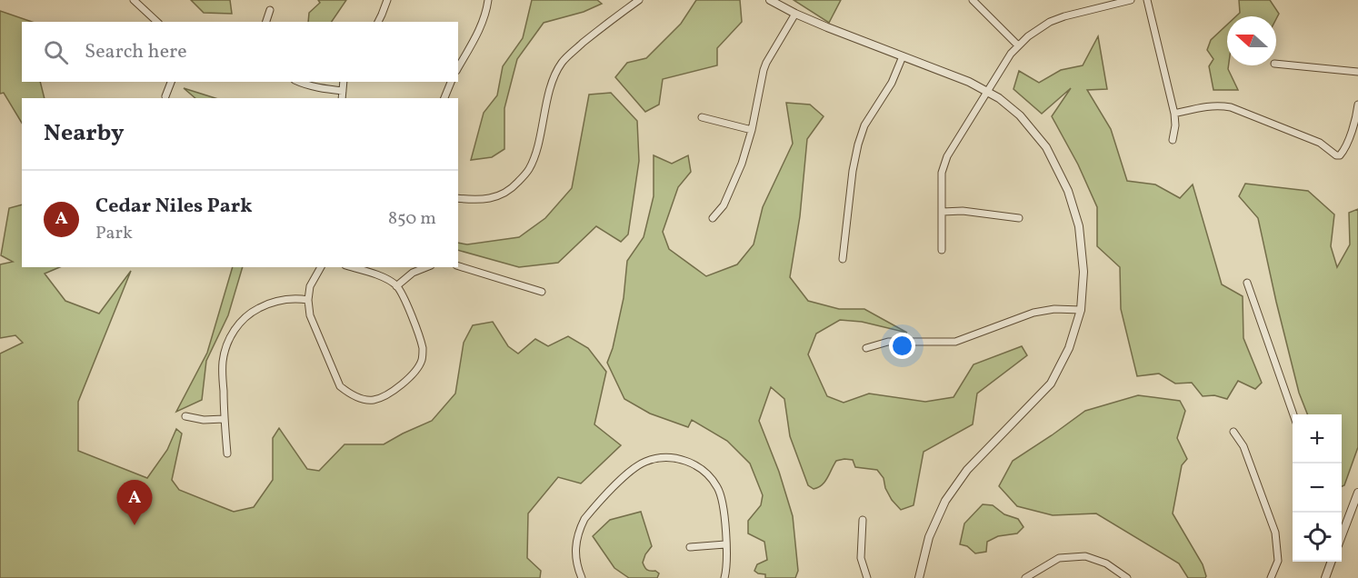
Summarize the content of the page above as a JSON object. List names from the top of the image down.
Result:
{
  "north": "left",
  "page": {
    "search": "Search here",
    "heading": "Nearby",
    "list": [
      {
        "mark": "A",
        "name": "Cedar Niles Park",
        "note": "Park",
        "value": "850 m"
      }
    ],
    "map_buttons": ["+", "−"],
    "pins": "A"
  }
}
